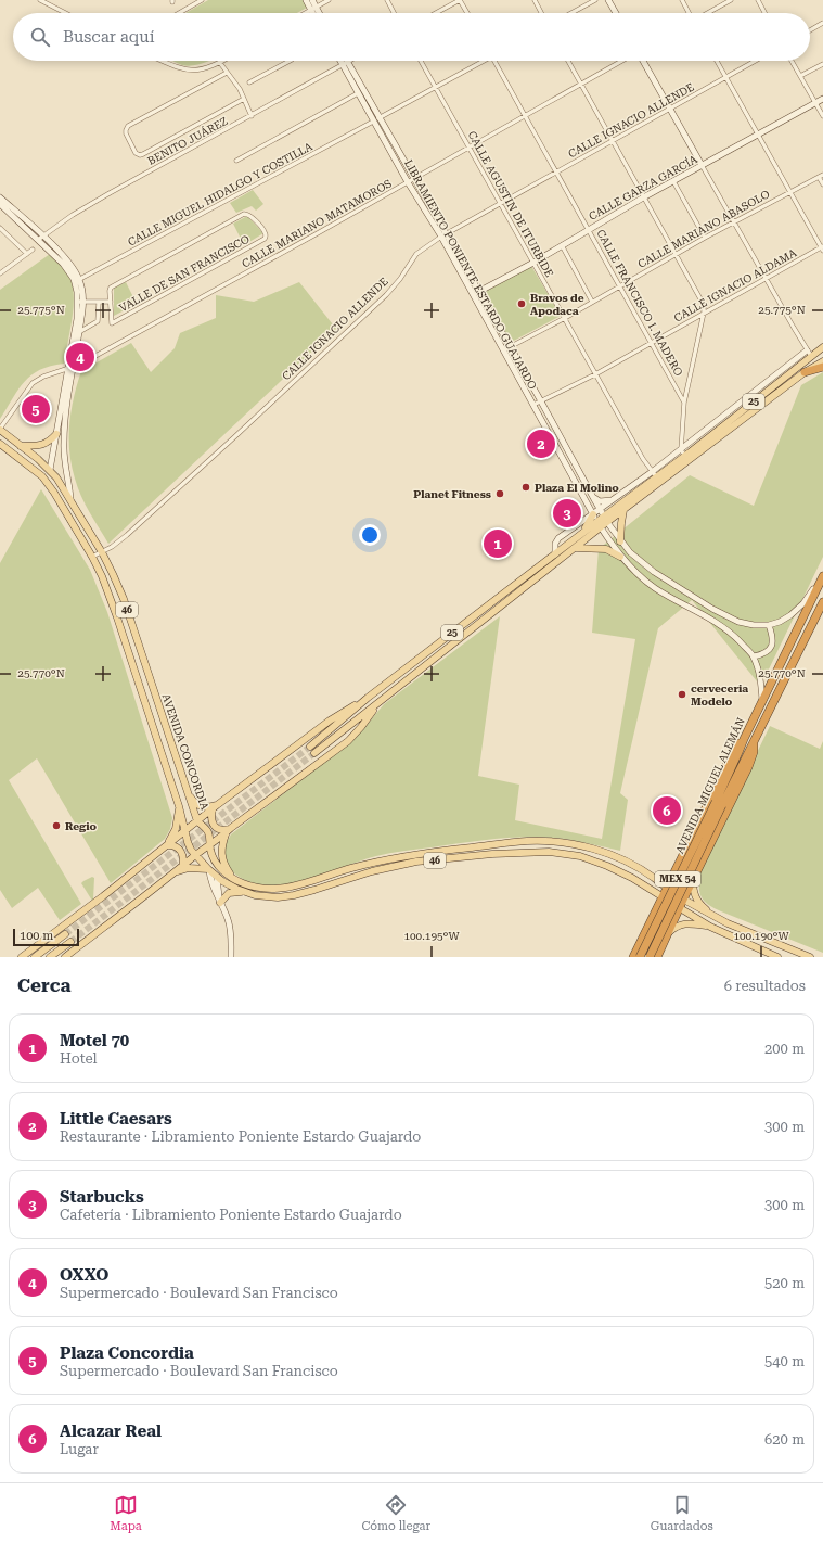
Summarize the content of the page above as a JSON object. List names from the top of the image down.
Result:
{
  "streets": {
    "highway": ["AVENIDA MIGUEL ALEMÁN", "MEX 54"],
    "main road": ["25", "46", "AVENIDA CONCORDIA"],
    "street": [
      "CALLE IGNACIO ALLENDE",
      "BENITO JUÁREZ",
      "CALLE GARZA GARCÍA",
      "CALLE MIGUEL HIDALGO Y COSTILLA",
      "CALLE AGUSTIN DE ITURBIDE",
      "CALLE MARIANO MATAMOROS",
      "CALLE MARIANO ABASOLO",
      "VALLE DE SAN FRANCISCO",
      "LIBRAMIENTO PONIENTE ESTARDO GUAJARDO",
      "CALLE IGNACIO ALDAMA",
      "CALLE FRANCISCO I. MADERO"
    ]
  },
  "crossings": [
    ["CALLE IGNACIO ALLENDE", "CALLE AGUSTIN DE ITURBIDE"],
    ["CALLE IGNACIO ALLENDE", "LIBRAMIENTO PONIENTE ESTARDO GUAJARDO"],
    ["CALLE IGNACIO ALLENDE", "CALLE FRANCISCO I. MADERO"],
    ["CALLE IGNACIO ALLENDE", "AVENIDA CONCORDIA"],
    ["BENITO JUÁREZ", "LIBRAMIENTO PONIENTE ESTARDO GUAJARDO"],
    ["CALLE GARZA GARCÍA", "CALLE AGUSTIN DE ITURBIDE"],
    ["CALLE GARZA GARCÍA", "LIBRAMIENTO PONIENTE ESTARDO GUAJARDO"],
    ["CALLE GARZA GARCÍA", "CALLE FRANCISCO I. MADERO"],
    ["CALLE MIGUEL HIDALGO Y COSTILLA", "CALLE AGUSTIN DE ITURBIDE"],
    ["CALLE MIGUEL HIDALGO Y COSTILLA", "LIBRAMIENTO PONIENTE ESTARDO GUAJARDO"],
    ["CALLE AGUSTIN DE ITURBIDE", "CALLE MARIANO MATAMOROS"],
    ["CALLE AGUSTIN DE ITURBIDE", "CALLE MARIANO ABASOLO"],
    ["CALLE AGUSTIN DE ITURBIDE", "CALLE IGNACIO ALDAMA"],
    ["CALLE AGUSTIN DE ITURBIDE", "25"],
    ["CALLE MARIANO MATAMOROS", "LIBRAMIENTO PONIENTE ESTARDO GUAJARDO"],
    ["CALLE MARIANO MATAMOROS", "CALLE FRANCISCO I. MADERO"],
    ["CALLE MARIANO MATAMOROS", "AVENIDA CONCORDIA"],
    ["CALLE MARIANO ABASOLO", "LIBRAMIENTO PONIENTE ESTARDO GUAJARDO"],
    ["CALLE MARIANO ABASOLO", "CALLE FRANCISCO I. MADERO"],
    ["LIBRAMIENTO PONIENTE ESTARDO GUAJARDO", "CALLE IGNACIO ALDAMA"],
    ["LIBRAMIENTO PONIENTE ESTARDO GUAJARDO", "25"],
    ["CALLE IGNACIO ALDAMA", "CALLE FRANCISCO I. MADERO"]
  ],
  "places": [
    "Bravos de Apodaca",
    "Plaza El Molino",
    "Planet Fitness",
    "cerveceria Modelo",
    "Regio"
  ],
  "scale_bar": "100 m",
  "page": {
    "search": "Buscar aquí",
    "pins": [
      "4",
      "5",
      "2",
      "3",
      "1",
      "6"
    ],
    "scale": "100 m",
    "heading": ["Cerca", "6 resultados"],
    "list": [
      {
        "mark": "1",
        "name": "Motel 70",
        "note": "Hotel",
        "value": "200 m"
      },
      {
        "mark": "2",
        "name": "Little Caesars",
        "note": "Restaurante · Libramiento Poniente Estardo Guajardo",
        "value": "300 m"
      },
      {
        "mark": "3",
        "name": "Starbucks",
        "note": "Cafetería · Libramiento Poniente Estardo Guajardo",
        "value": "300 m"
      },
      {
        "mark": "4",
        "name": "OXXO",
        "note": "Supermercado · Boulevard San Francisco",
        "value": "520 m"
      },
      {
        "mark": "5",
        "name": "Plaza Concordia",
        "note": "Supermercado · Boulevard San Francisco",
        "value": "540 m"
      },
      {
        "mark": "6",
        "name": "Alcazar Real",
        "note": "Lugar",
        "value": "620 m"
      }
    ],
    "nav": ["Mapa", "Cómo llegar", "Guardados"]
  },
  "coordinates": [
    "25.775°N",
    "25.770°N",
    "100.195°W",
    "100.190°W"
  ]
}
